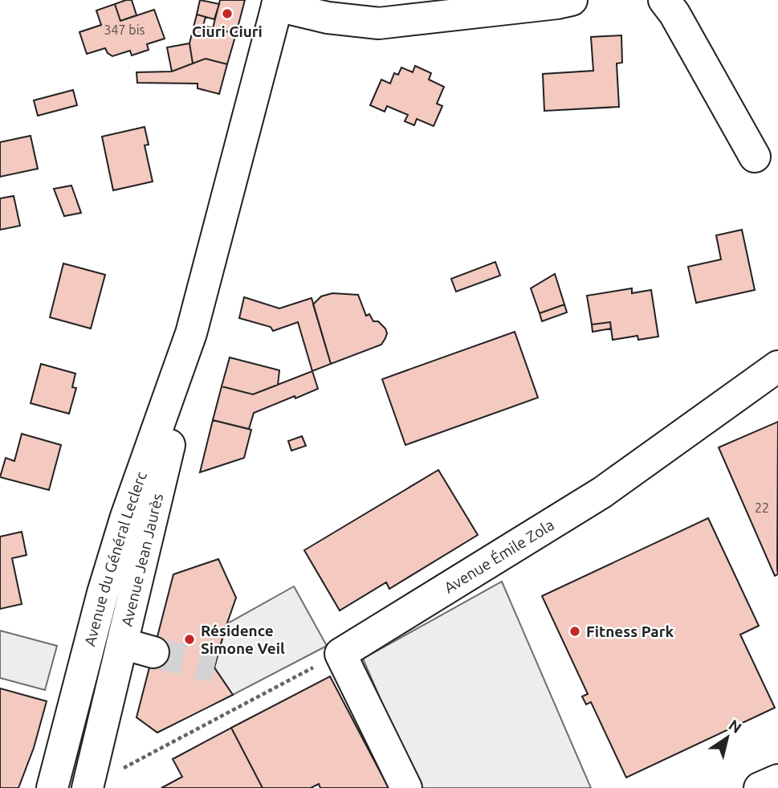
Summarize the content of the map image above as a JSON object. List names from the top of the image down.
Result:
{
  "streets": {
    "main road": ["Avenue Émile Zola", "Avenue du Général Leclerc", "Avenue Jean Jaurès"]
  },
  "crossings": [
    ["Avenue du Général Leclerc", "Avenue Jean Jaurès"]
  ],
  "places": ["Ciuri Ciuri", "Fitness Park", "Résidence Simone Veil"],
  "house_numbers": ["347 bis", "22"],
  "north": "top right"
}
